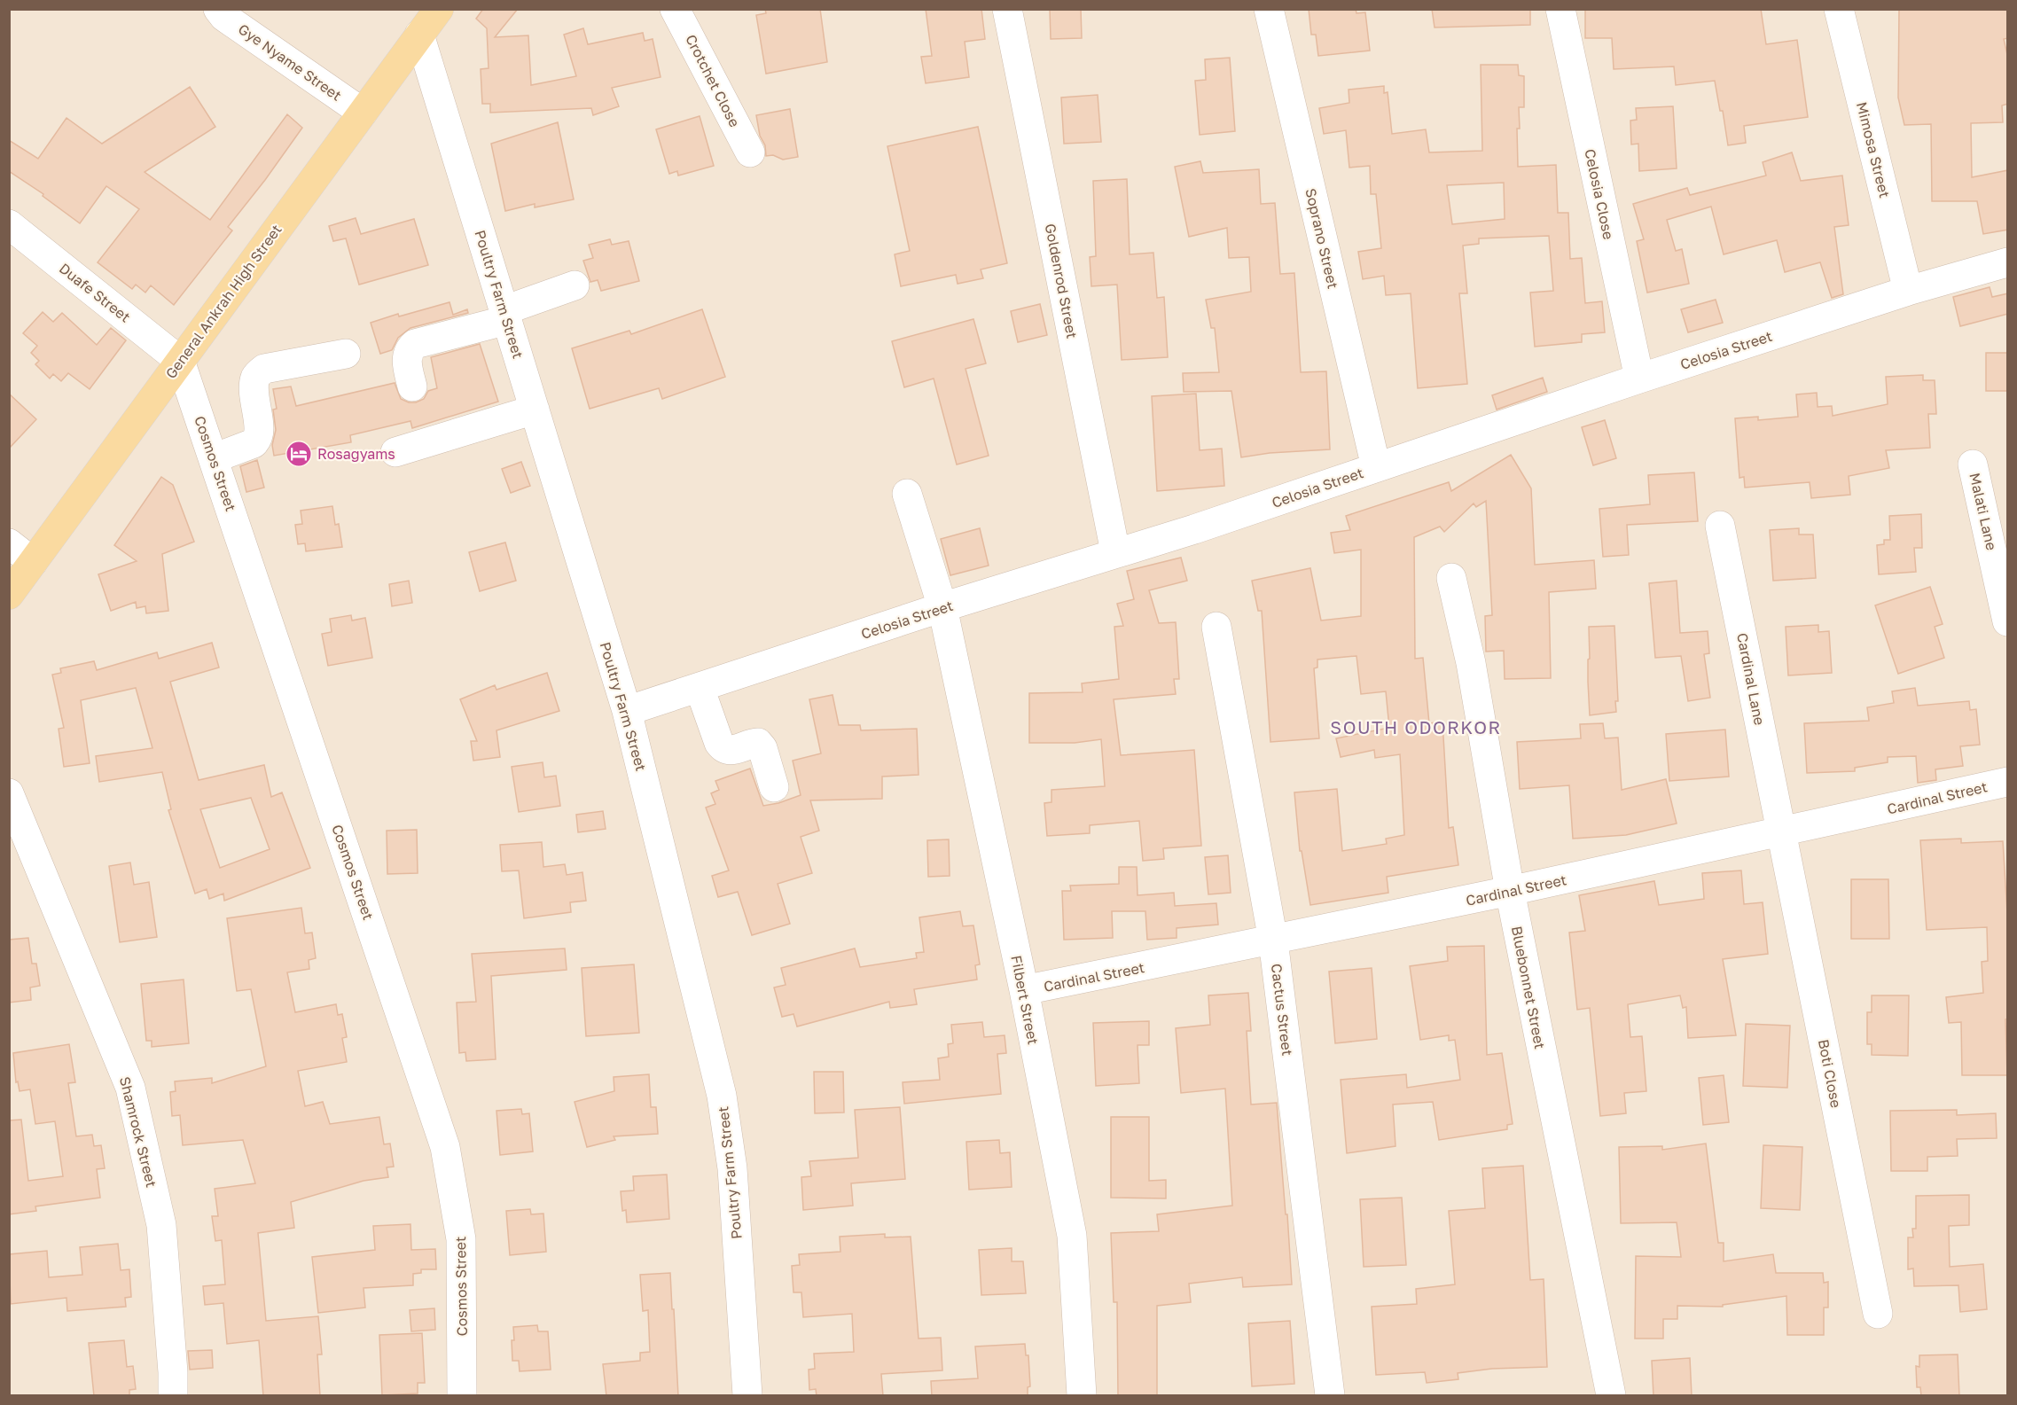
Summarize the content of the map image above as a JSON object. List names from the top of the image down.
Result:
{
  "streets": {
    "main road": ["General Ankrah High Street"],
    "street": [
      "Gye Nyame Street",
      "Crotchet Close",
      "Mimosa Street",
      "Celosia Close",
      "Soprano Street",
      "Goldenrod Street",
      "Duafe Street",
      "Poultry Farm Street",
      "Celosia Street",
      "Cosmos Street",
      "Malati Lane",
      "Cardinal Lane",
      "Cardinal Street",
      "Bluebonnet Street",
      "Filbert Street",
      "Cactus Street",
      "Boti Close",
      "Shamrock Street"
    ]
  },
  "crossings": [
    ["Gye Nyame Street", "General Ankrah High Street"],
    ["Mimosa Street", "Celosia Street"],
    ["Celosia Close", "Celosia Street"],
    ["Soprano Street", "Celosia Street"],
    ["Goldenrod Street", "Celosia Street"],
    ["Duafe Street", "General Ankrah High Street"],
    ["Duafe Street", "Cosmos Street"],
    ["Poultry Farm Street", "General Ankrah High Street"],
    ["Poultry Farm Street", "Celosia Street"],
    ["General Ankrah High Street", "Cosmos Street"],
    ["Celosia Street", "Filbert Street"],
    ["Cardinal Lane", "Cardinal Street"],
    ["Cardinal Lane", "Boti Close"],
    ["Cardinal Street", "Bluebonnet Street"],
    ["Cardinal Street", "Filbert Street"],
    ["Cardinal Street", "Cactus Street"],
    ["Cardinal Street", "Boti Close"]
  ],
  "districts": ["SOUTH ODORKOR"],
  "places": {
    "hotel": ["Rosagyams"]
  }
}
